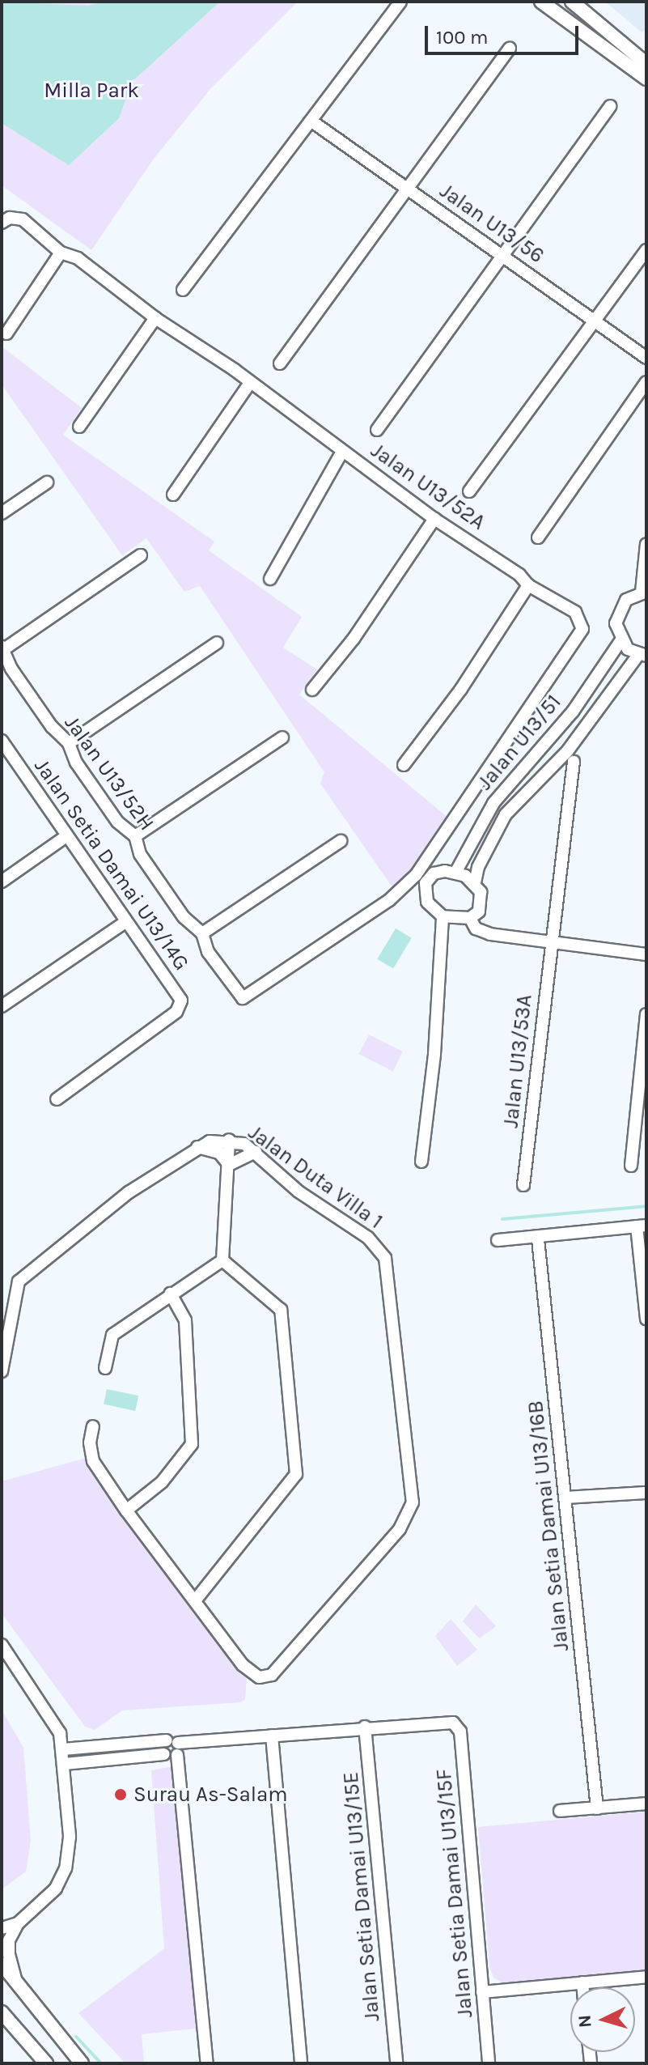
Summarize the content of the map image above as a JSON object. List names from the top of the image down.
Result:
{
  "streets": {
    "street": [
      "Jalan U13/56",
      "Jalan U13/52A",
      "Jalan U13/51",
      "Jalan U13/52H",
      "Jalan Setia Damai U13/14G",
      "Jalan U13/53A",
      "Jalan Duta Villa 1",
      "Jalan Setia Damai U13/16B",
      "Jalan Setia Damai U13/15F",
      "Jalan Setia Damai U13/15E"
    ]
  },
  "crossings": [
    ["Jalan U13/52A", "Jalan U13/51"],
    ["Jalan U13/52A", "Jalan U13/52H"],
    ["Jalan U13/51", "Jalan U13/52H"],
    ["Jalan Setia Damai U13/15F", "Jalan Setia Damai U13/15E"]
  ],
  "parks": ["Milla Park"],
  "places": ["Surau As-Salam"],
  "scale_bar": "100 m",
  "north": "left"
}
